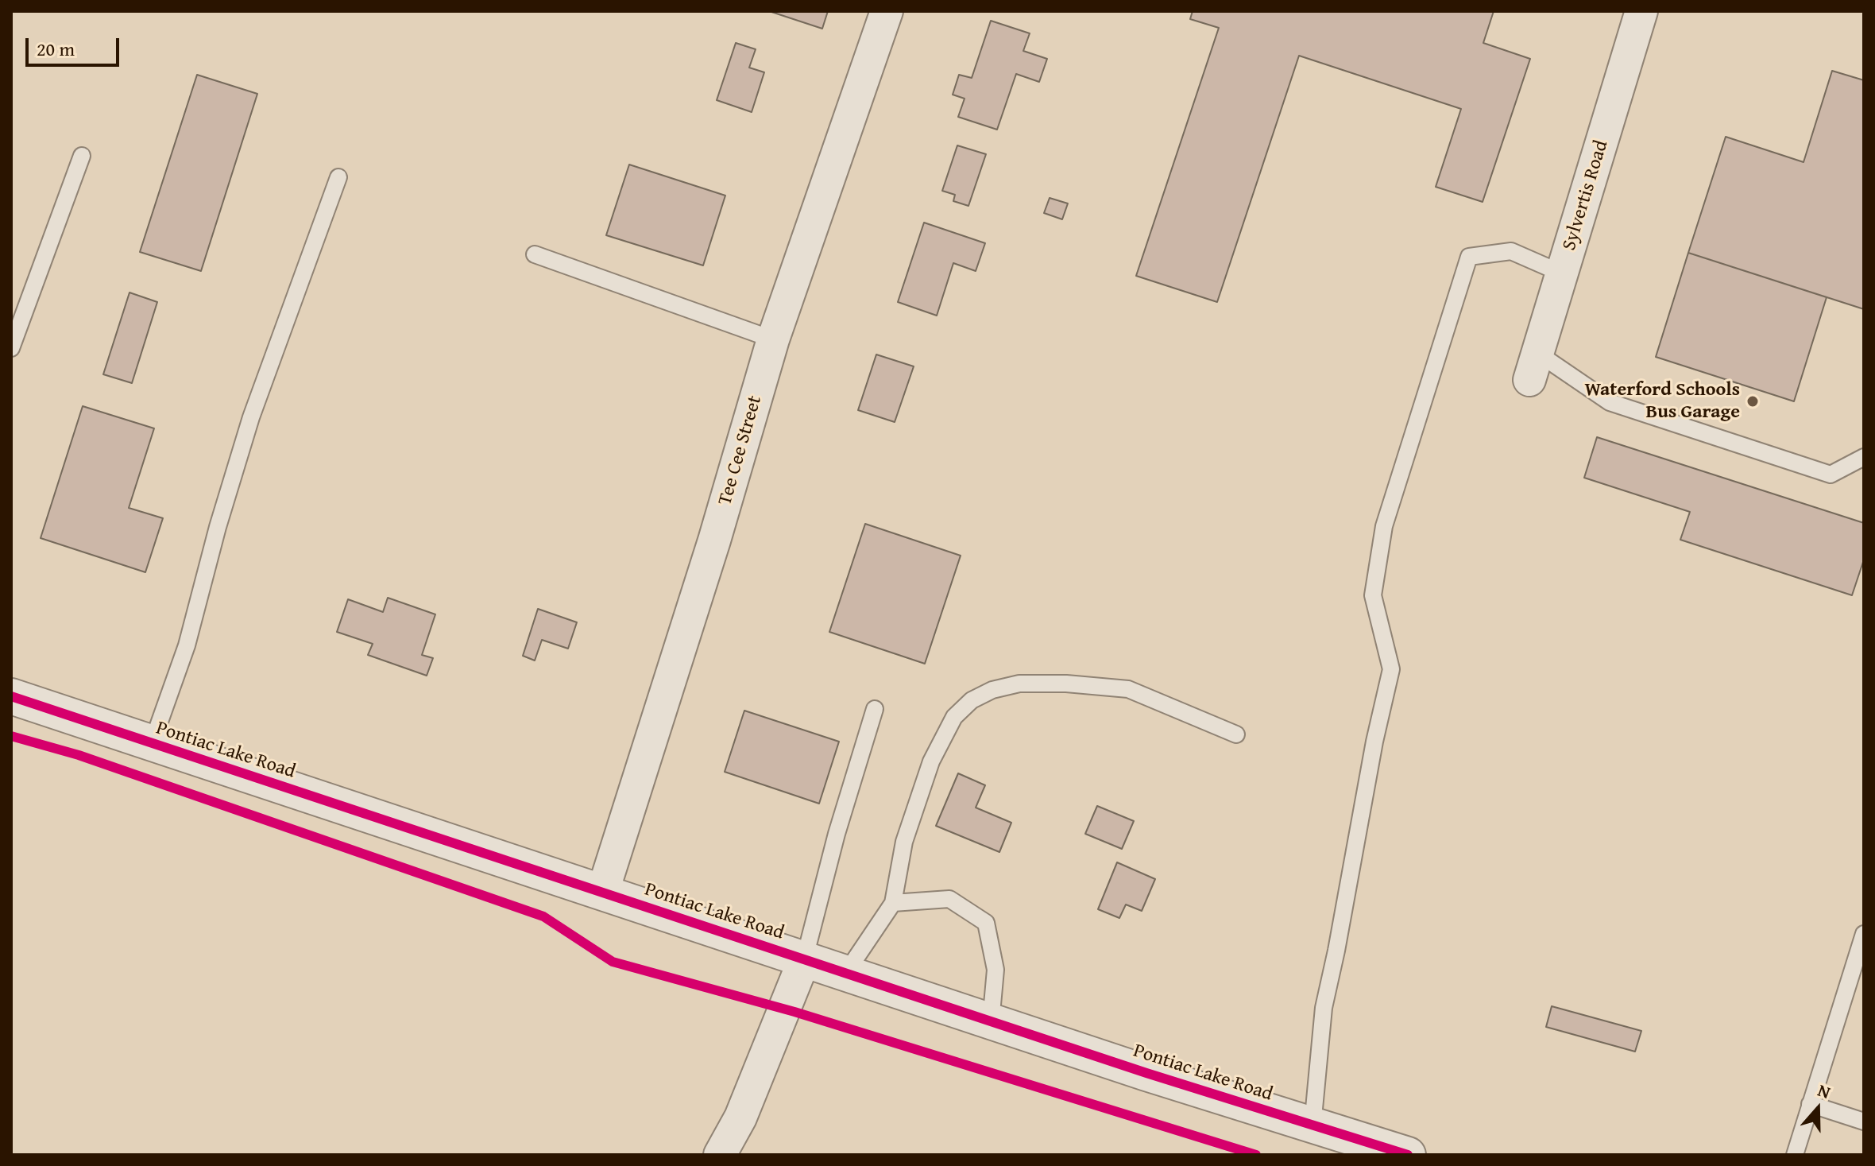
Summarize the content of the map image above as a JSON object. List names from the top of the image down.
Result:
{
  "streets": {
    "street": ["Sylvertis Road", "Tee Cee Street", "Pontiac Lake Road"]
  },
  "crossings": [
    ["Tee Cee Street", "Pontiac Lake Road"]
  ],
  "places": ["Waterford Schools Bus Garage"],
  "scale_bar": "20 m",
  "north": "top"
}
